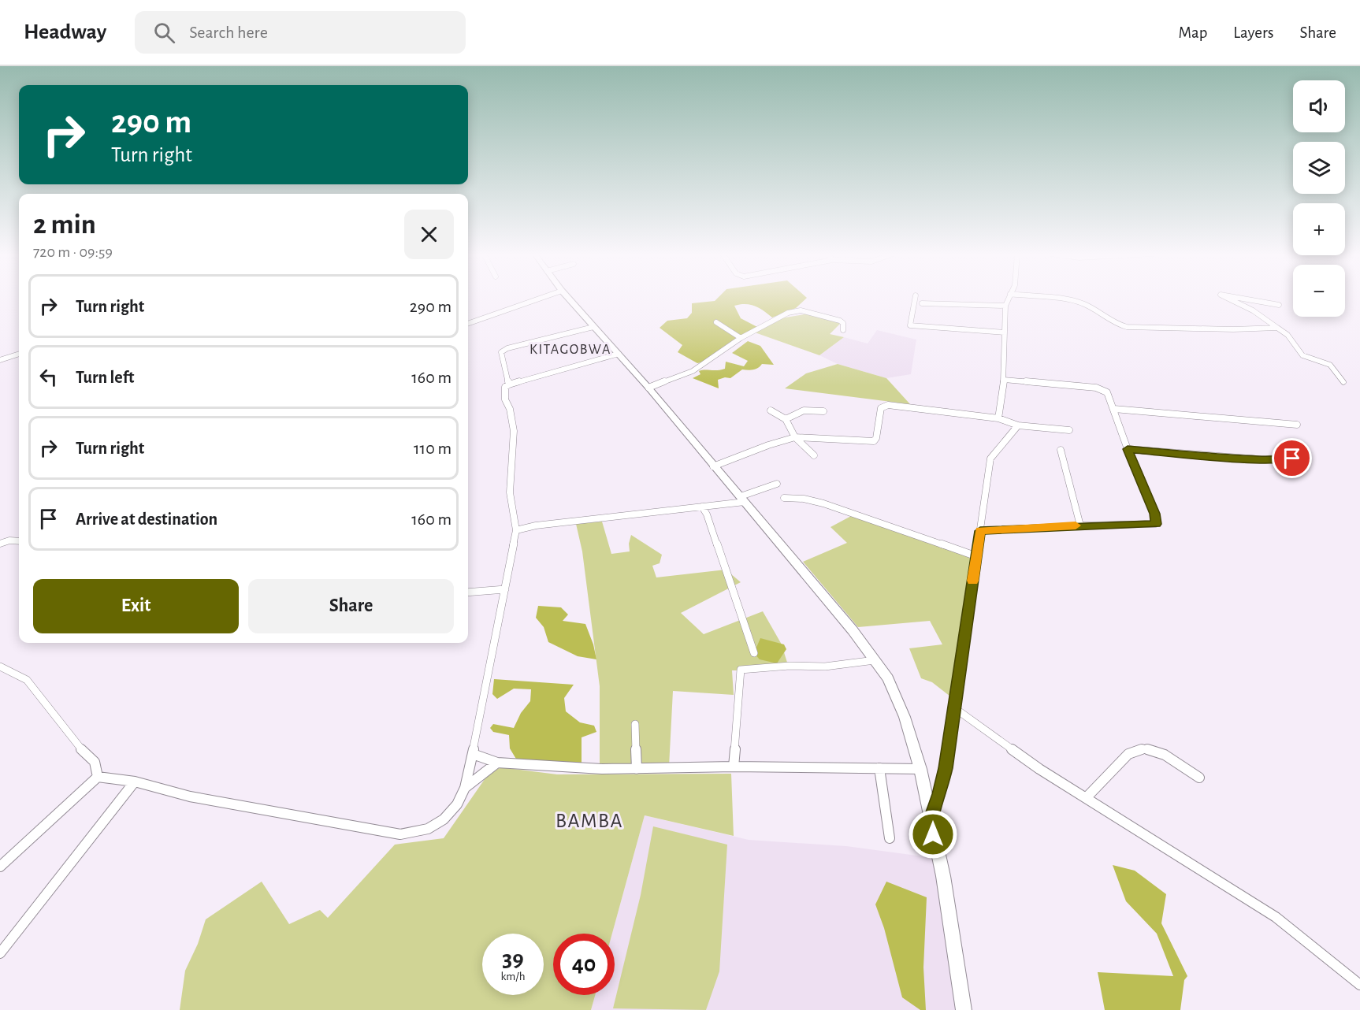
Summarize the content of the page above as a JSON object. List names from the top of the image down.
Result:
{
  "districts": ["KITAGOBWA", "BAMBA"],
  "page": {
    "header": "Headway",
    "search": "Search here",
    "nav": ["Map", "Layers", "Share"],
    "map_buttons": ["+", "−"],
    "turn": ["290 m", "Turn right"],
    "heading": ["2 min", "720 m · 09:59"],
    "list": [
      {
        "name": "Turn right",
        "value": "290 m"
      },
      {
        "name": "Turn left",
        "value": "160 m"
      },
      {
        "name": "Turn right",
        "value": "110 m"
      },
      {
        "name": "Arrive at destination",
        "value": "160 m"
      }
    ],
    "buttons": ["Exit", "Share"],
    "speed": "39 km/h",
    "limit": "40"
  }
}
